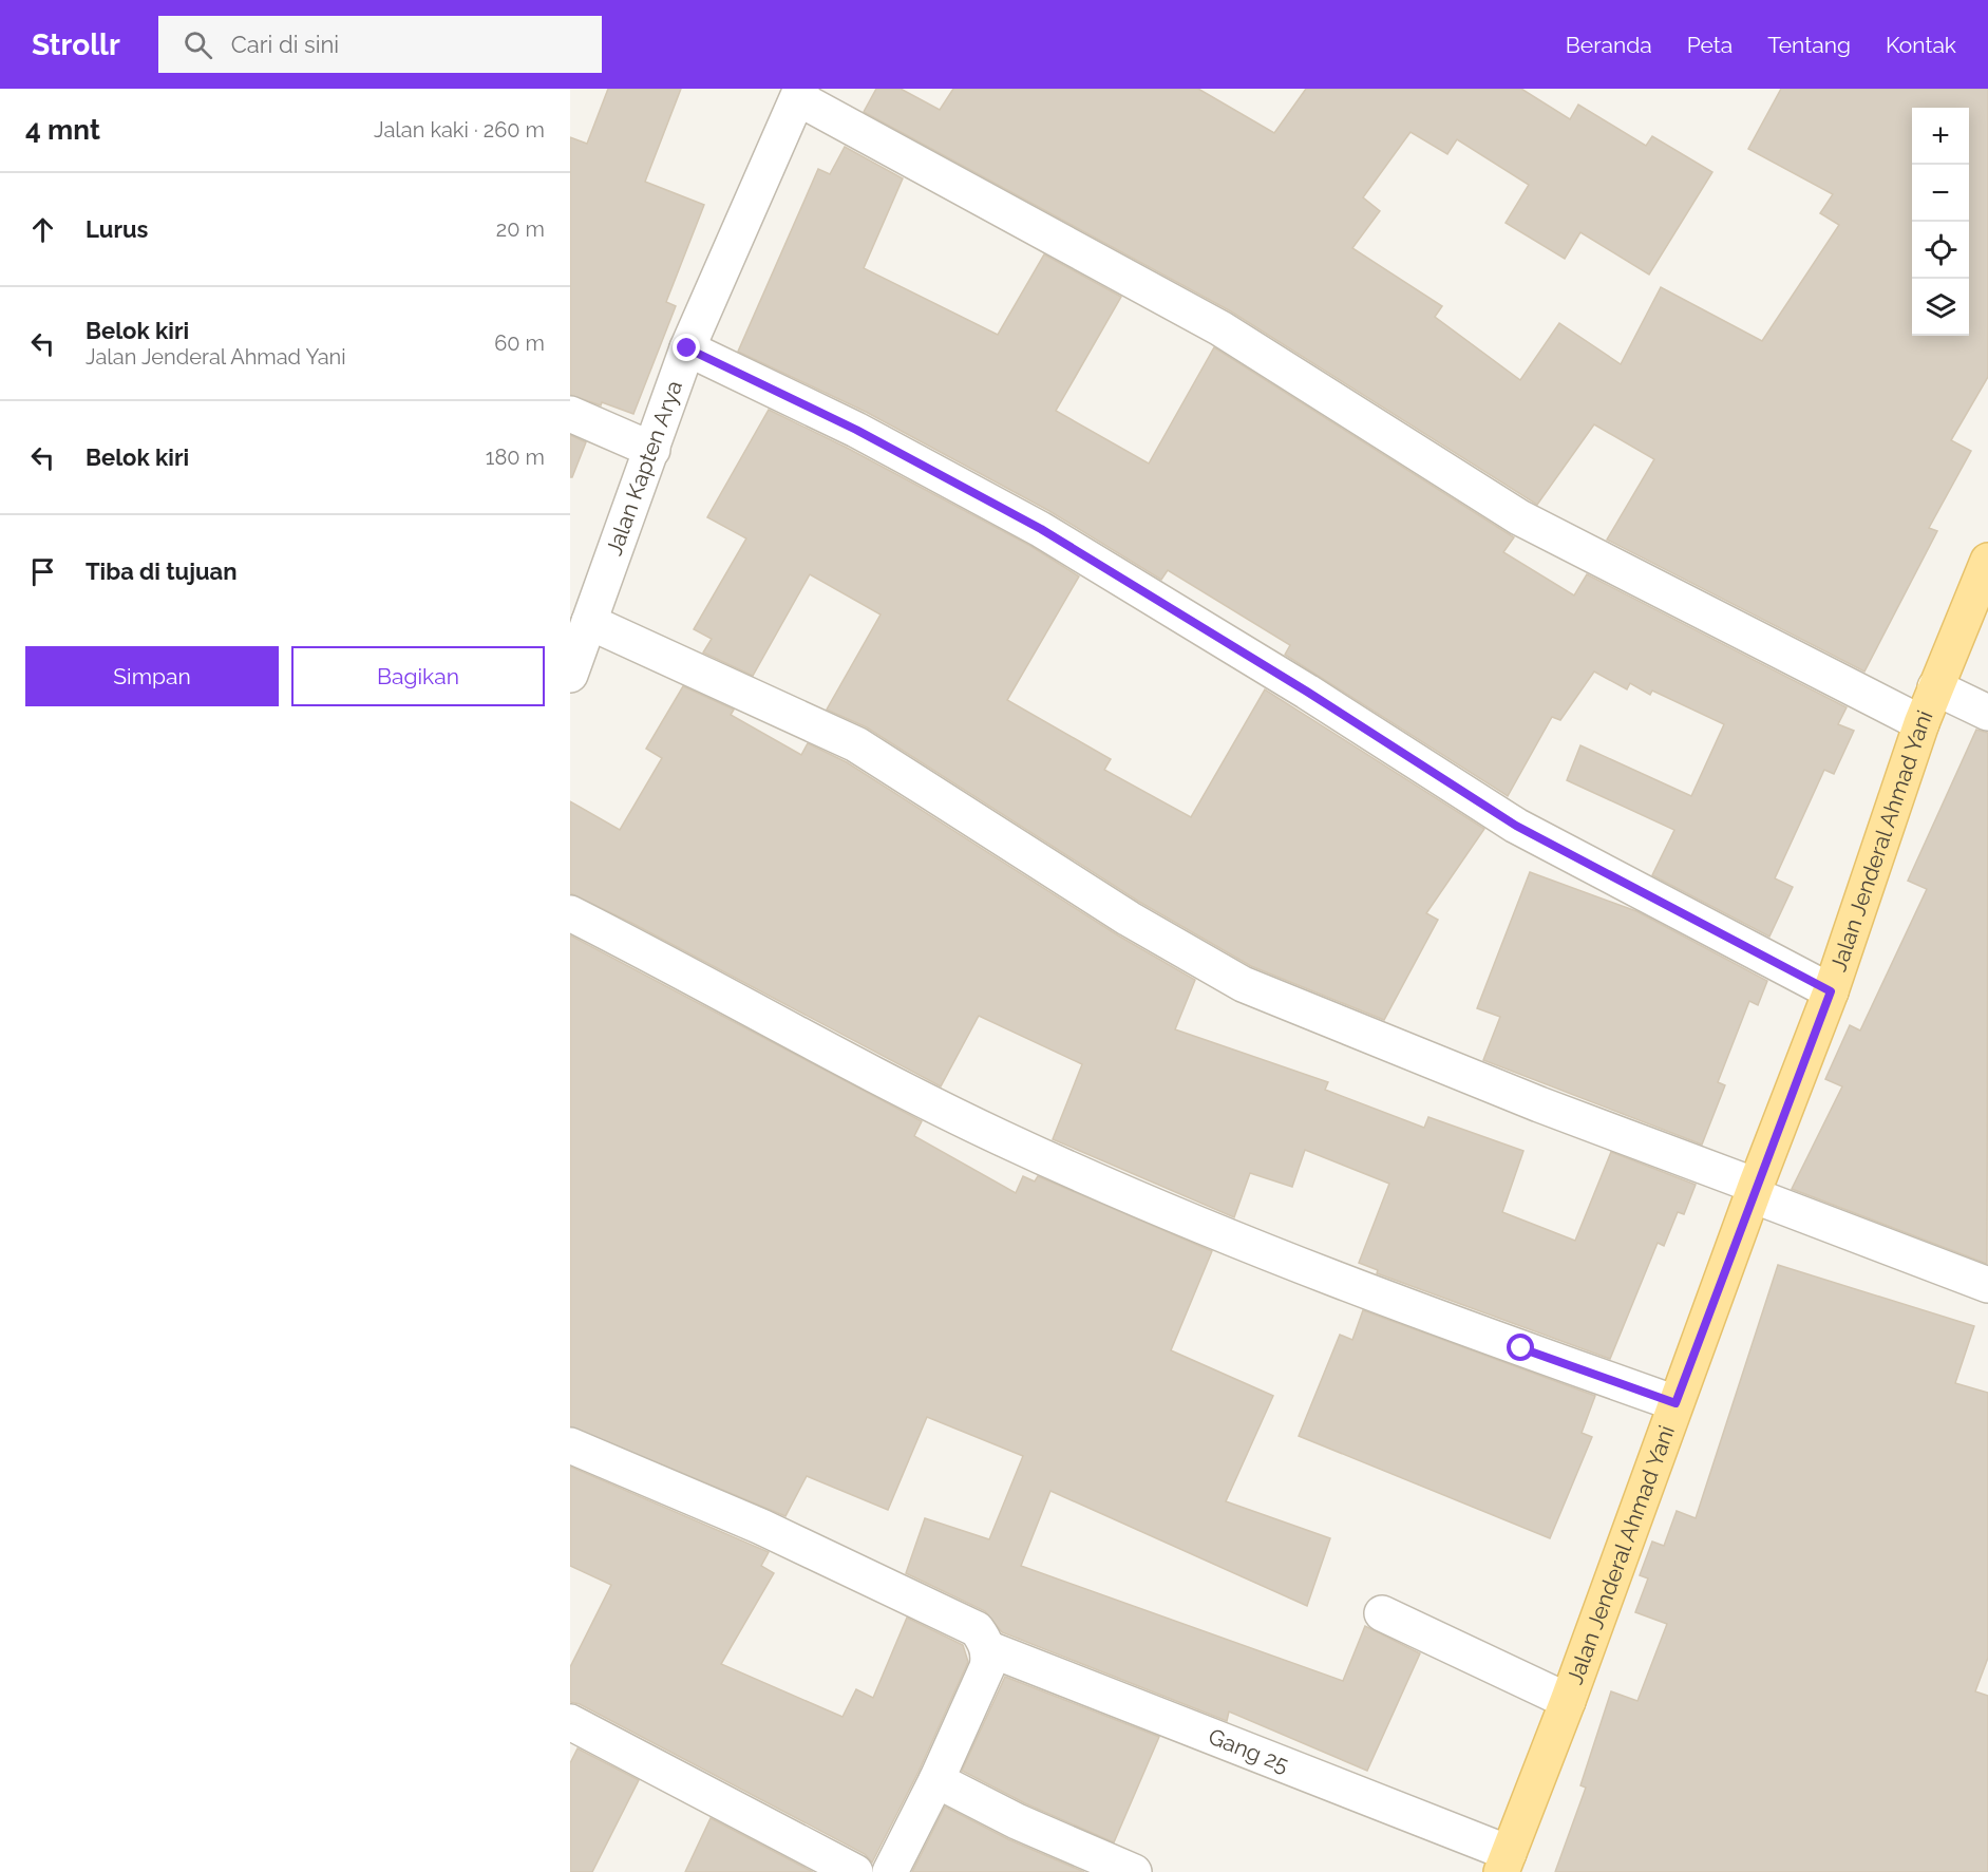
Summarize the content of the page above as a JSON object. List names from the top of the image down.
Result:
{
  "streets": {
    "main road": ["Jalan Jenderal Ahmad Yani"],
    "street": ["Jalan Kapten Arya", "Gang 25"]
  },
  "crossings": [
    ["Jalan Jenderal Ahmad Yani", "Gang 25"]
  ],
  "page": {
    "header": "Strollr",
    "search": "Cari di sini",
    "nav": [
      "Beranda",
      "Peta",
      "Tentang",
      "Kontak"
    ],
    "heading": ["4 mnt", "Jalan kaki · 260 m"],
    "map_buttons": ["+", "−"],
    "list": [
      ["Lurus", "20 m"],
      ["Belok kiri", "Jalan Jenderal Ahmad Yani", "60 m"],
      ["Belok kiri", "180 m"],
      "Tiba di tujuan"
    ],
    "buttons": ["Simpan", "Bagikan"]
  }
}
